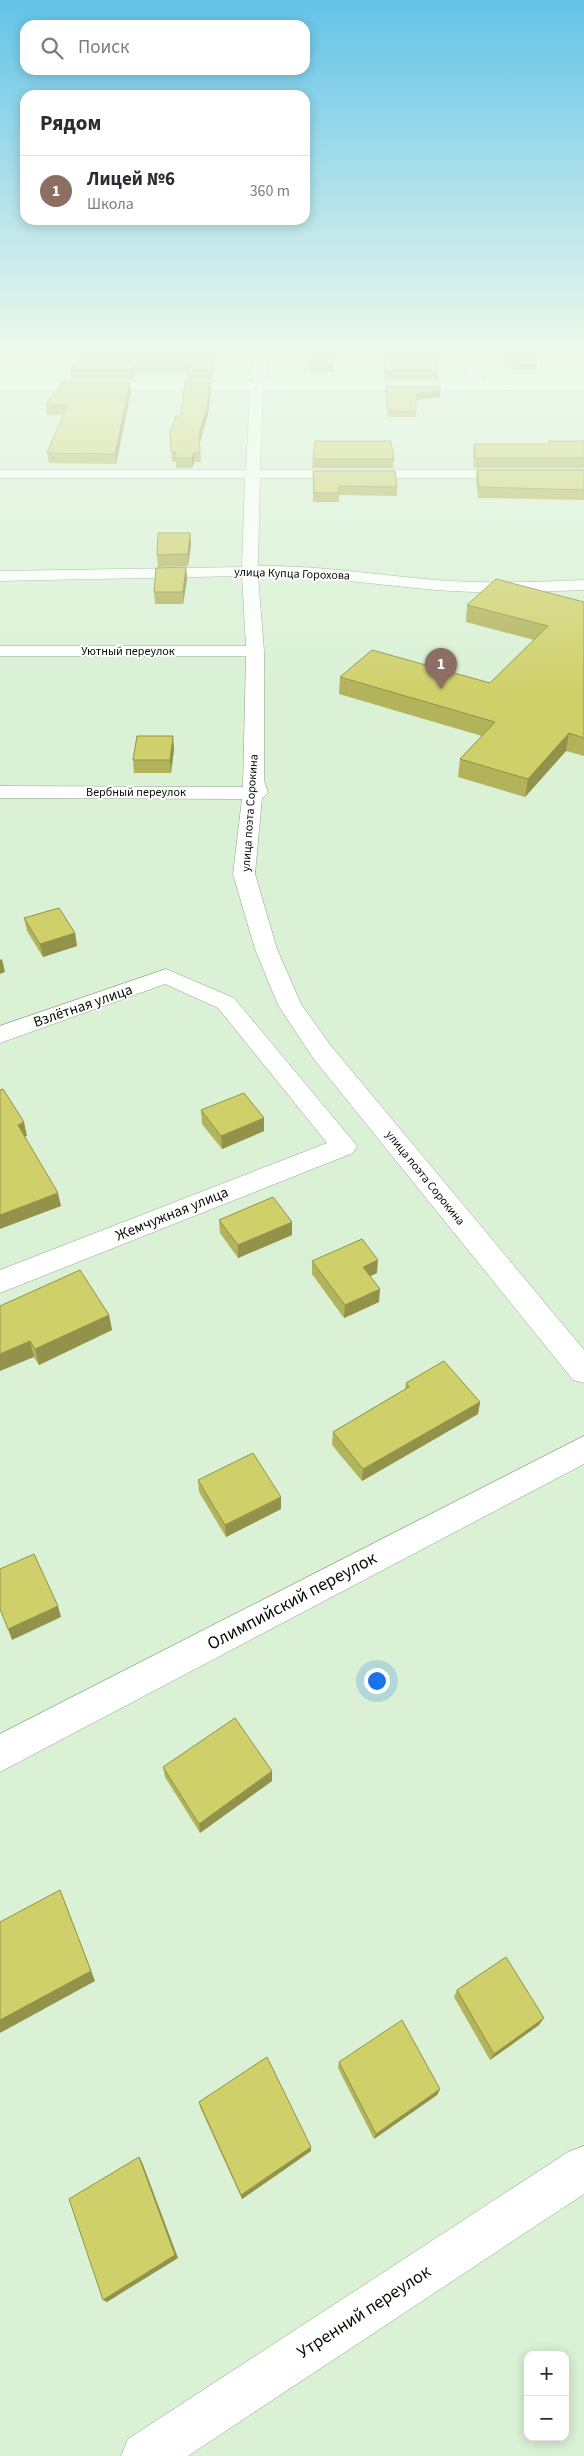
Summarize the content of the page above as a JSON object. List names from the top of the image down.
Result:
{
  "streets": {
    "street": [
      "улица Купца Горохова",
      "Уютный переулок",
      "Вербный переулок",
      "улица поэта Сорокина",
      "Взлётная улица",
      "Жемчужная улица",
      "Олимпийский переулок",
      "Утренний переулок"
    ]
  },
  "crossings": [
    ["улица Купца Горохова", "улица поэта Сорокина"],
    ["Уютный переулок", "улица поэта Сорокина"],
    ["Вербный переулок", "улица поэта Сорокина"],
    ["Взлётная улица", "Жемчужная улица"]
  ],
  "page": {
    "search": "Поиск",
    "heading": "Рядом",
    "list": [
      {
        "mark": "1",
        "name": "Лицей №6",
        "note": "Школа",
        "value": "360 m"
      }
    ],
    "pins": "1",
    "map_buttons": ["+", "−"]
  }
}
